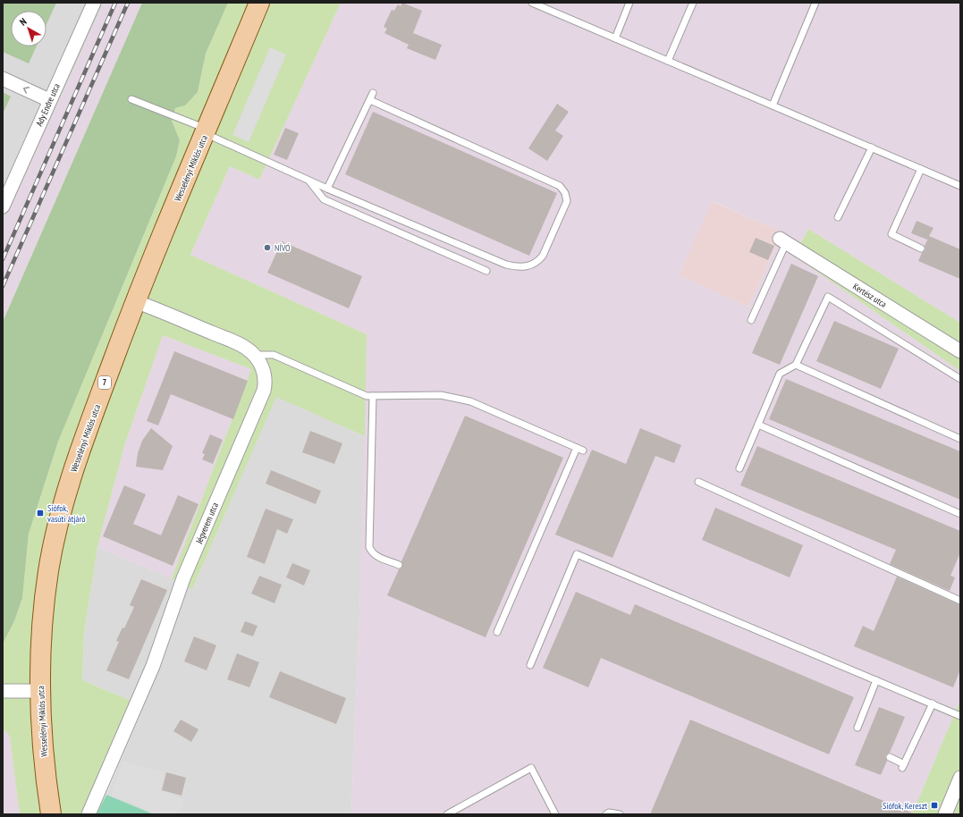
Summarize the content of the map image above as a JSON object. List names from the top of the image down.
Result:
{
  "streets": {
    "main road": ["Wesselényi Miklós utca", "7"],
    "street": ["Ady Endre utca", "Kertész utca", "Jégverem utca"]
  },
  "crossings": [
    ["Wesselényi Miklós utca", "Jégverem utca"]
  ],
  "places": {
    "other": ["NÍVÓ"],
    "transit": ["Siófok, vasúti átjáró", "Siófok, Kereszt"]
  },
  "north": "top left"
}
